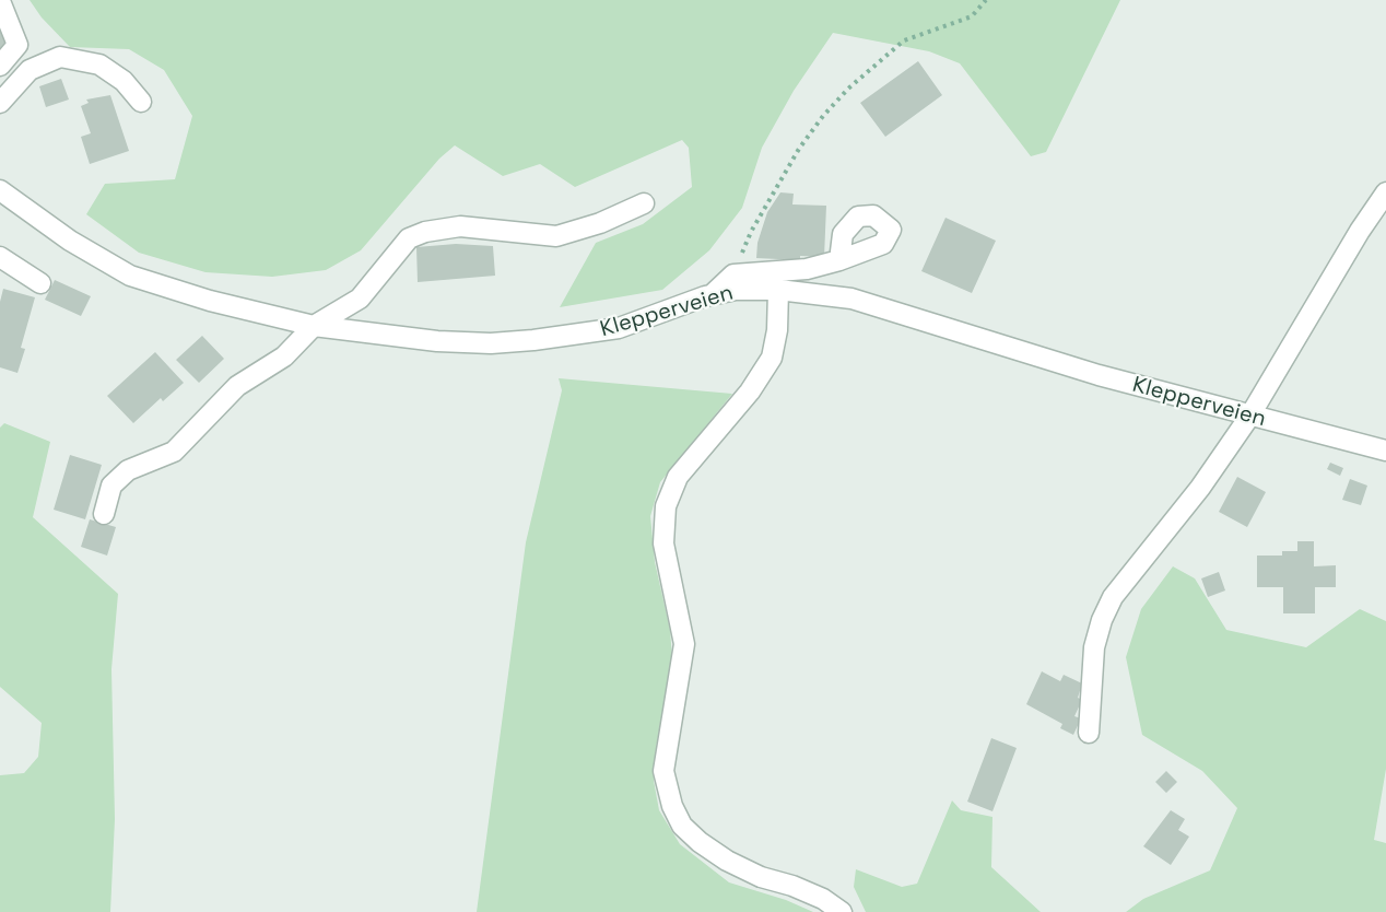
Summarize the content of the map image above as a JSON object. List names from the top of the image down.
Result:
{
  "streets": {
    "street": ["Klepperveien"]
  }
}
